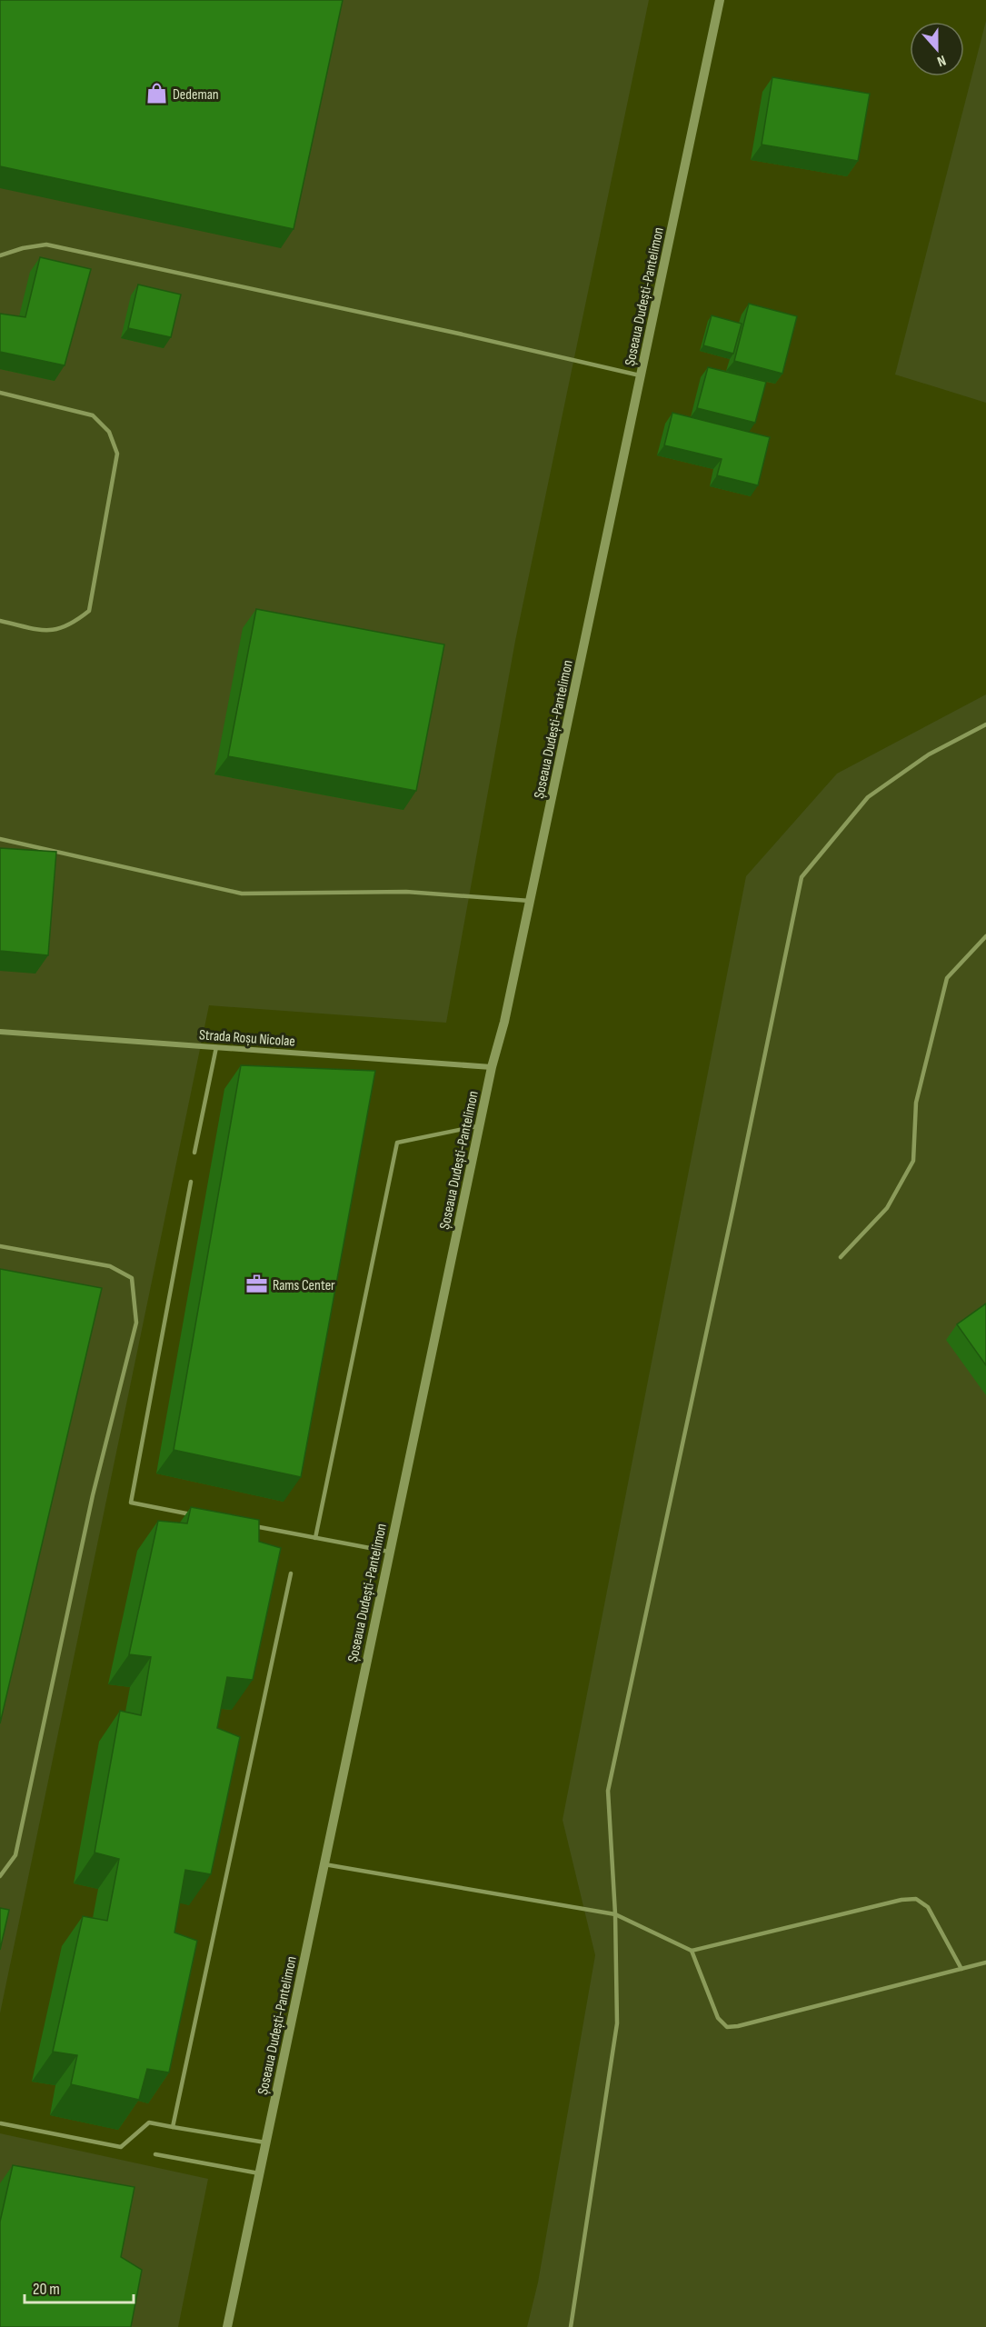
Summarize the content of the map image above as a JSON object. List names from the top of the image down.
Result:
{
  "streets": {
    "street": ["Șoseaua Dudești-Pantelimon", "Strada Roșu Nicolae"]
  },
  "crossings": [
    ["Șoseaua Dudești-Pantelimon", "Strada Roșu Nicolae"]
  ],
  "places": {
    "shop": ["Dedeman"],
    "office": ["Rams Center"]
  },
  "scale_bar": "20 m",
  "north": "bottom"
}
